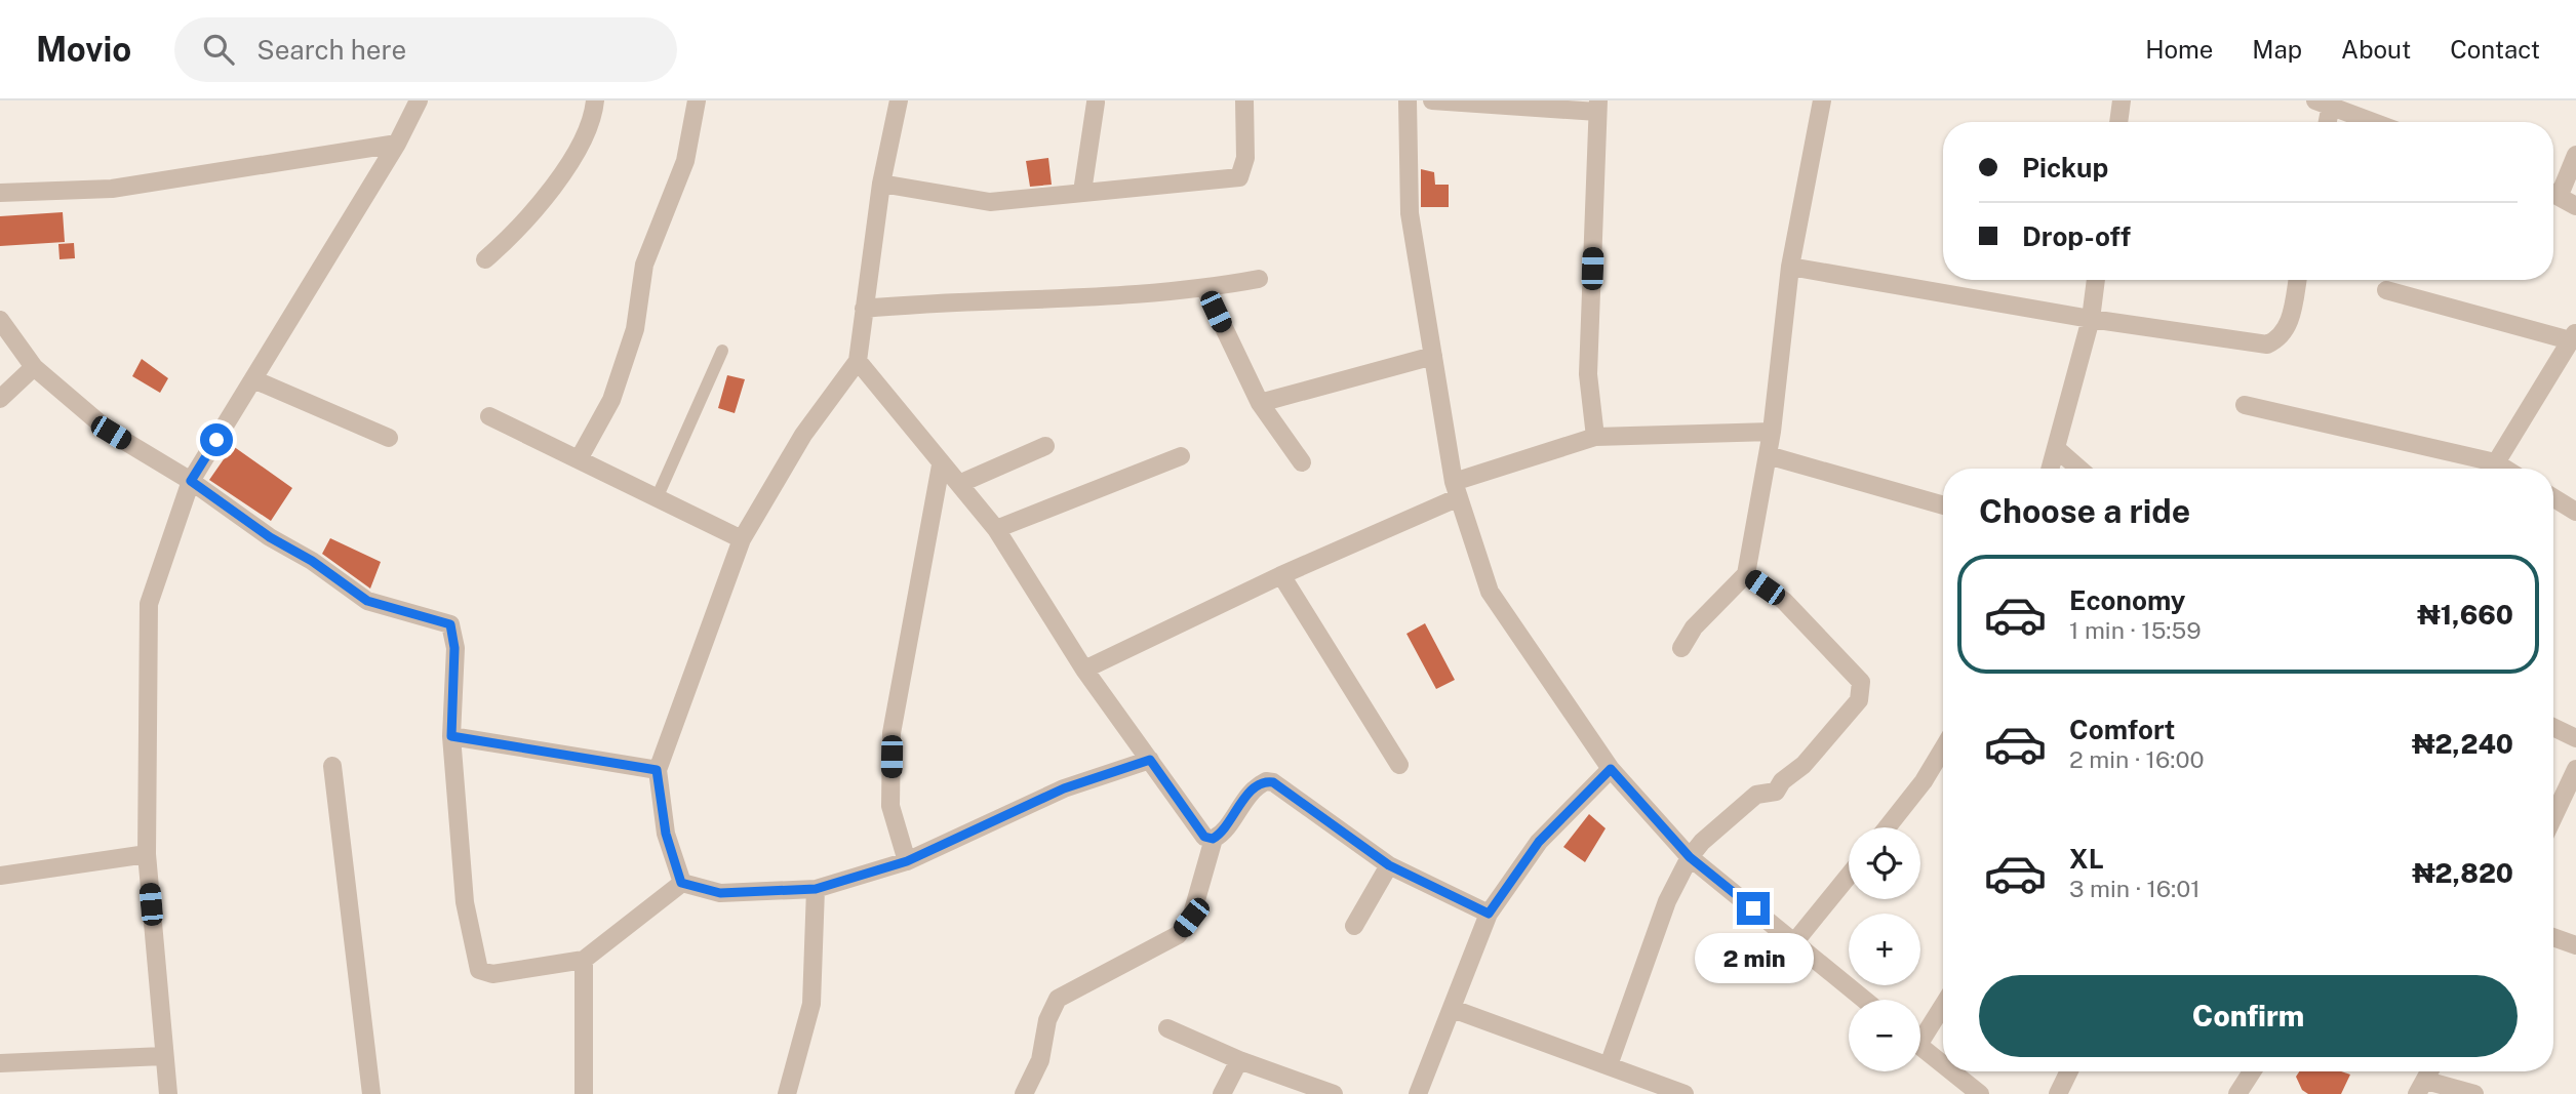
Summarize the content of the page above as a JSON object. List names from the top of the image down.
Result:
{
  "page": {
    "header": "Movio",
    "search": "Search here",
    "nav": [
      "Home",
      "Map",
      "About",
      "Contact"
    ],
    "banner": ["Pickup", "Drop-off"],
    "heading": "Choose a ride",
    "list": [
      {
        "name": "Economy",
        "note": "1 min · 15:59",
        "value": "₦1,660"
      },
      {
        "name": "Comfort",
        "note": "2 min · 16:00",
        "value": "₦2,240"
      },
      {
        "name": "XL",
        "note": "3 min · 16:01",
        "value": "₦2,820"
      }
    ],
    "map_buttons": ["+", "−"],
    "bubble": "2 min",
    "buttons": "Confirm"
  }
}
